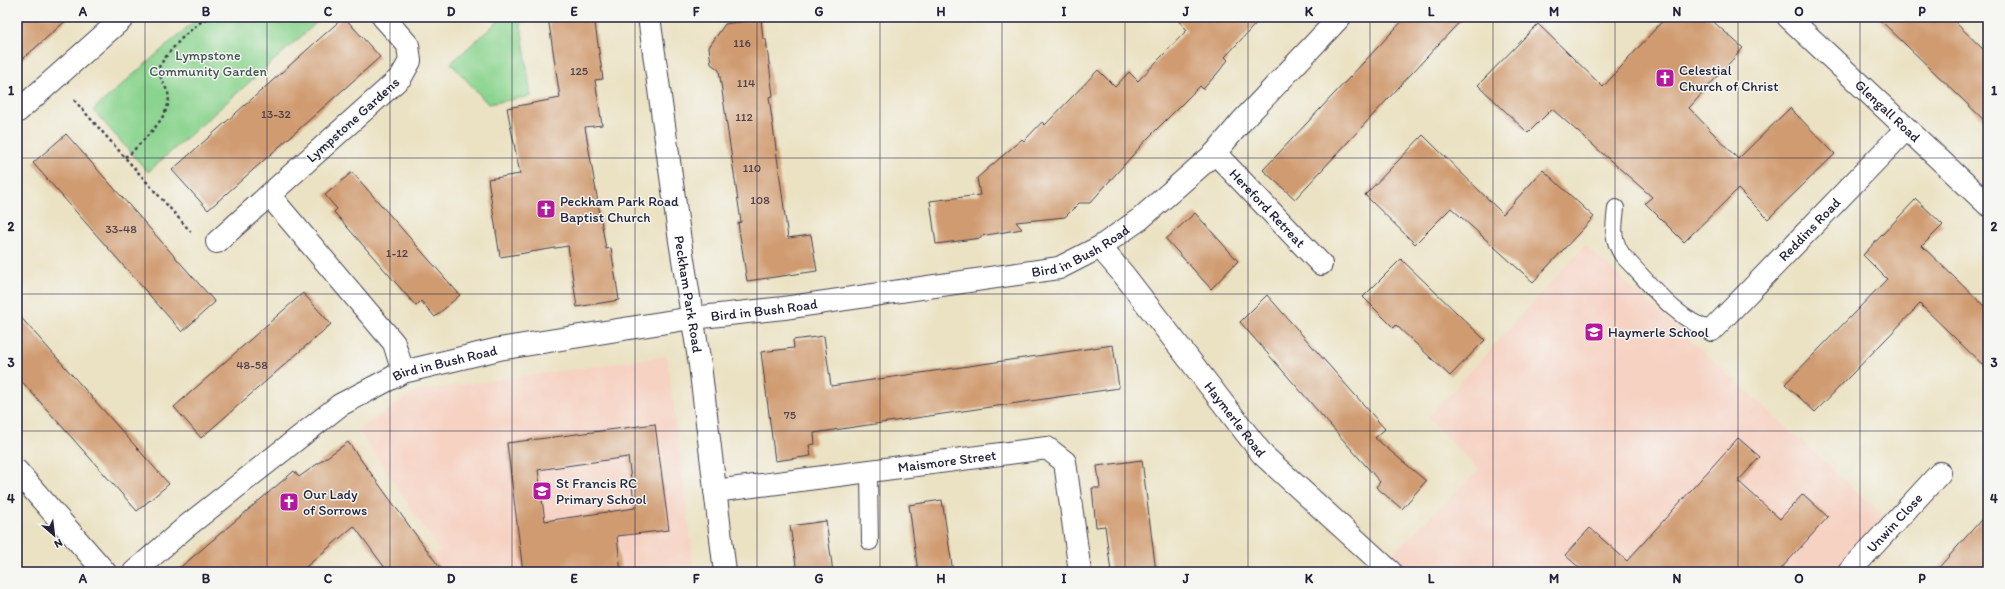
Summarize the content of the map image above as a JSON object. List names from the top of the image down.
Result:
{
  "streets": {
    "street": [
      "Glengall Road",
      "Lympstone Gardens",
      "Hereford Retreat",
      "Reddins Road",
      "Bird in Bush Road",
      "Peckham Park Road",
      "Haymerle Road",
      "Maismore Street",
      "Unwin Close"
    ]
  },
  "crossings": [
    ["Glengall Road", "Reddins Road"],
    ["Hereford Retreat", "Bird in Bush Road"],
    ["Bird in Bush Road", "Peckham Park Road"],
    ["Bird in Bush Road", "Haymerle Road"],
    ["Peckham Park Road", "Maismore Street"]
  ],
  "parks": ["Lympstone Community Garden"],
  "places": {
    "church": ["Celestial Church of Christ", "Peckham Park Road Baptist Church", "Our Lady of Sorrows"],
    "school or university": ["Haymerle School", "St Francis RC Primary School"]
  },
  "house_numbers": [
    "116",
    "125",
    "114",
    "13-32",
    "112",
    "110",
    "108",
    "33-48",
    "1-12",
    "48-58",
    "75"
  ],
  "north": "bottom right",
  "grid": {
    "columns": [
      "A",
      "B",
      "C",
      "D",
      "E",
      "F",
      "G",
      "H",
      "I",
      "J",
      "K",
      "L",
      "M",
      "N",
      "O",
      "P"
    ],
    "rows": [
      "1",
      "2",
      "3",
      "4"
    ]
  }
}
